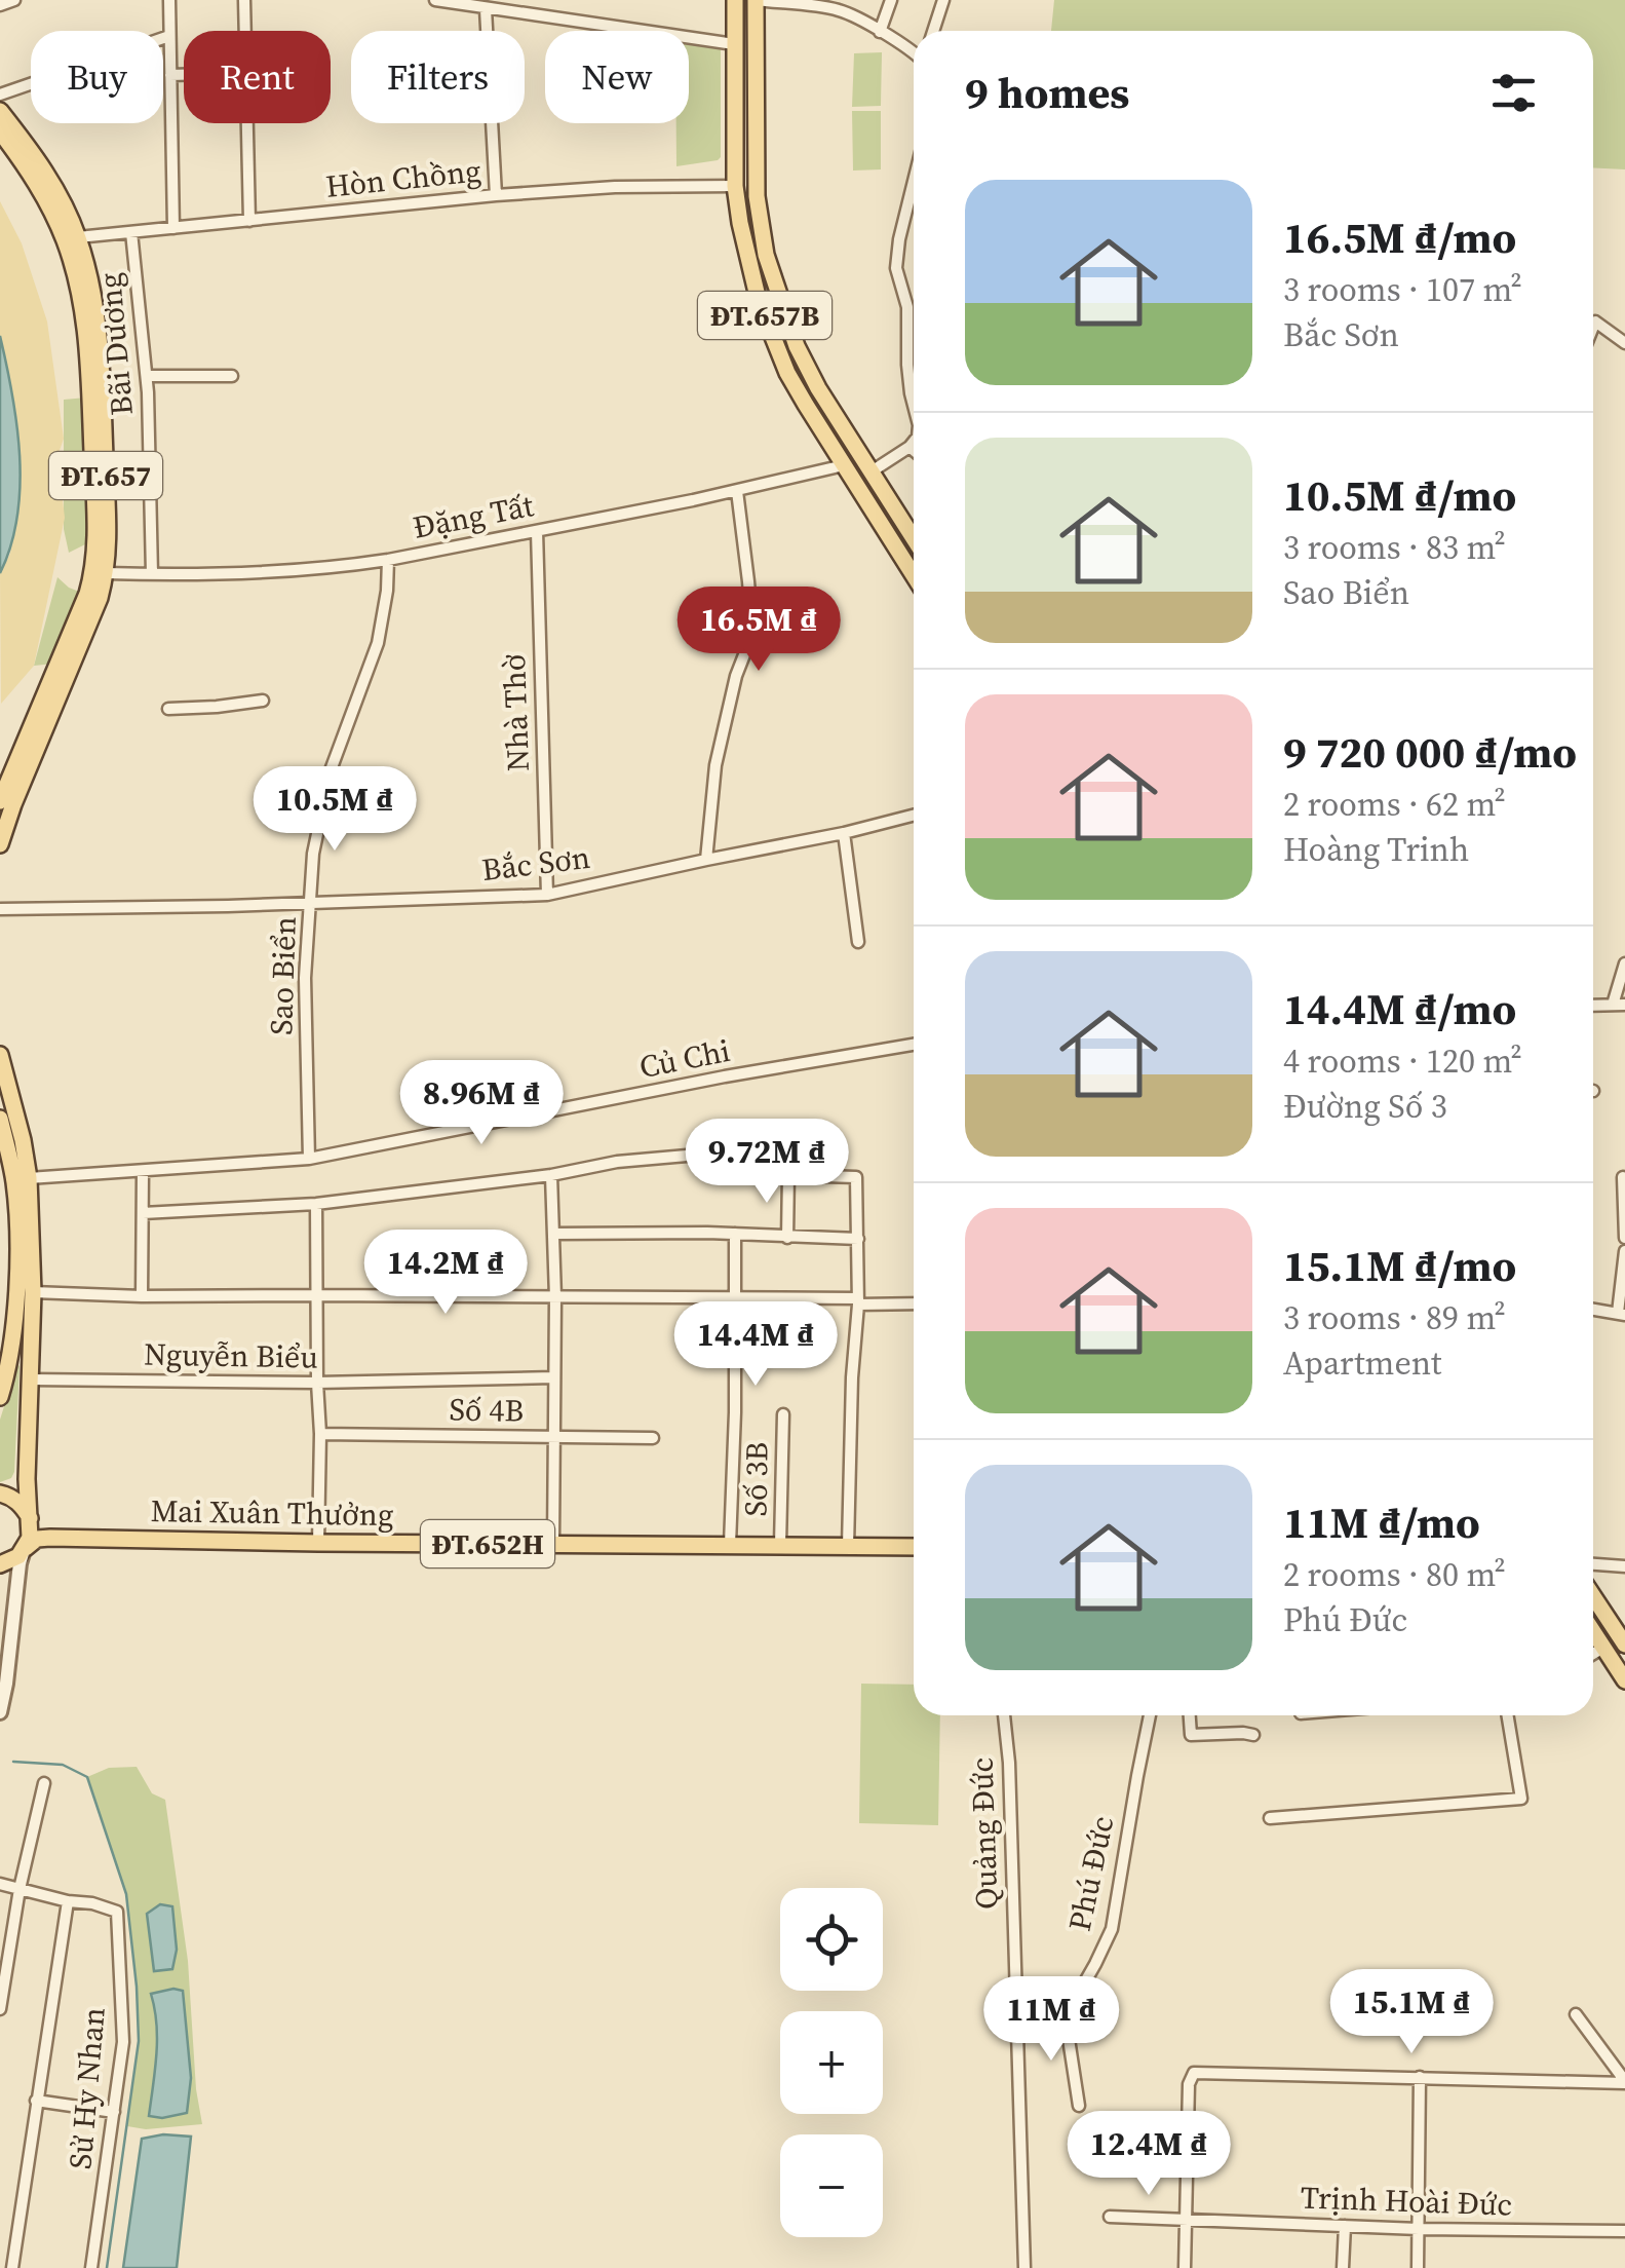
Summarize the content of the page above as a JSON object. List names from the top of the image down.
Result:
{
  "streets": {
    "main road": [
      "ĐT.657B",
      "ĐT.657",
      "Mai Xuân Thưởng",
      "ĐT.652H"
    ],
    "street": [
      "Hòn Chồng",
      "Bãi Dương",
      "Đặng Tất",
      "Nhà Thờ",
      "Bắc Sơn",
      "Sao Biển",
      "Củ Chi",
      "Nguyễn Biểu",
      "Số 4B",
      "Số 3B",
      "Quảng Đức",
      "Phú Đức",
      "Sử Hy Nhan",
      "Trịnh Hoài Đức"
    ]
  },
  "crossings": [
    ["Hòn Chồng", "ĐT.657B"],
    ["Hòn Chồng", "Bãi Dương"],
    ["Hòn Chồng", "ĐT.657"],
    ["ĐT.657B", "Đặng Tất"],
    ["Bãi Dương", "Đặng Tất"],
    ["ĐT.657", "Đặng Tất"],
    ["Đặng Tất", "Nhà Thờ"],
    ["Đặng Tất", "Sao Biển"],
    ["Nhà Thờ", "Bắc Sơn"],
    ["Bắc Sơn", "Sao Biển"],
    ["Sao Biển", "Củ Chi"],
    ["Số 3B", "Mai Xuân Thưởng"]
  ],
  "page": {
    "chip": [
      "Buy",
      "Rent",
      "Filters",
      "New"
    ],
    "heading": "9 homes",
    "list": [
      {
        "name": "16.5M ₫/mo",
        "note": "3 rooms · 107 m² · Bắc Sơn"
      },
      {
        "name": "10.5M ₫/mo",
        "note": "3 rooms · 83 m² · Sao Biển"
      },
      {
        "name": "9 720 000 ₫/mo",
        "note": "2 rooms · 62 m² · Hoàng Trinh"
      },
      {
        "name": "14.4M ₫/mo",
        "note": "4 rooms · 120 m² · Đường Số 3"
      },
      {
        "name": "15.1M ₫/mo",
        "note": "3 rooms · 89 m² · Apartment"
      },
      {
        "name": "11M ₫/mo",
        "note": "2 rooms · 80 m² · Phú Đức"
      }
    ],
    "price": [
      "16.5M ₫",
      "10.5M ₫",
      "8.96M ₫",
      "9.72M ₫",
      "14.2M ₫",
      "14.4M ₫",
      "15.1M ₫",
      "11M ₫",
      "12.4M ₫"
    ],
    "map_buttons": ["+", "−"]
  }
}
